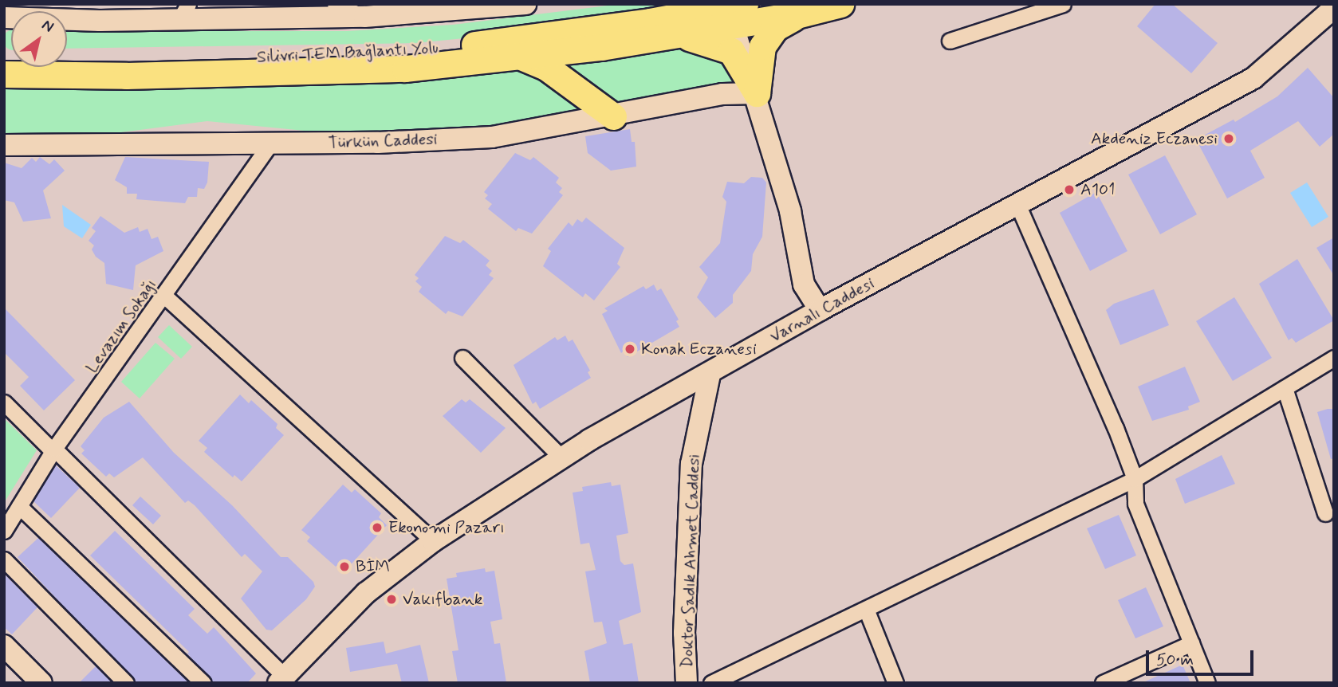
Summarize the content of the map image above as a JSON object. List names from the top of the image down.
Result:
{
  "streets": {
    "highway": ["Silivri TEM Bağlantı Yolu"],
    "street": [
      "Türkün Caddesi",
      "Varnalı Caddesi",
      "Levazım Sokağı",
      "Doktor Sadık Ahmet Caddesi"
    ]
  },
  "crossings": [
    ["Türkün Caddesi", "Levazım Sokağı"],
    ["Varnalı Caddesi", "Doktor Sadık Ahmet Caddesi"]
  ],
  "places": [
    "Akdeniz Eczanesi",
    "A101",
    "Konak Eczanesi",
    "Ekonomi Pazarı",
    "BİM",
    "Vakıfbank"
  ],
  "scale_bar": "50 m",
  "north": "top right"
}
